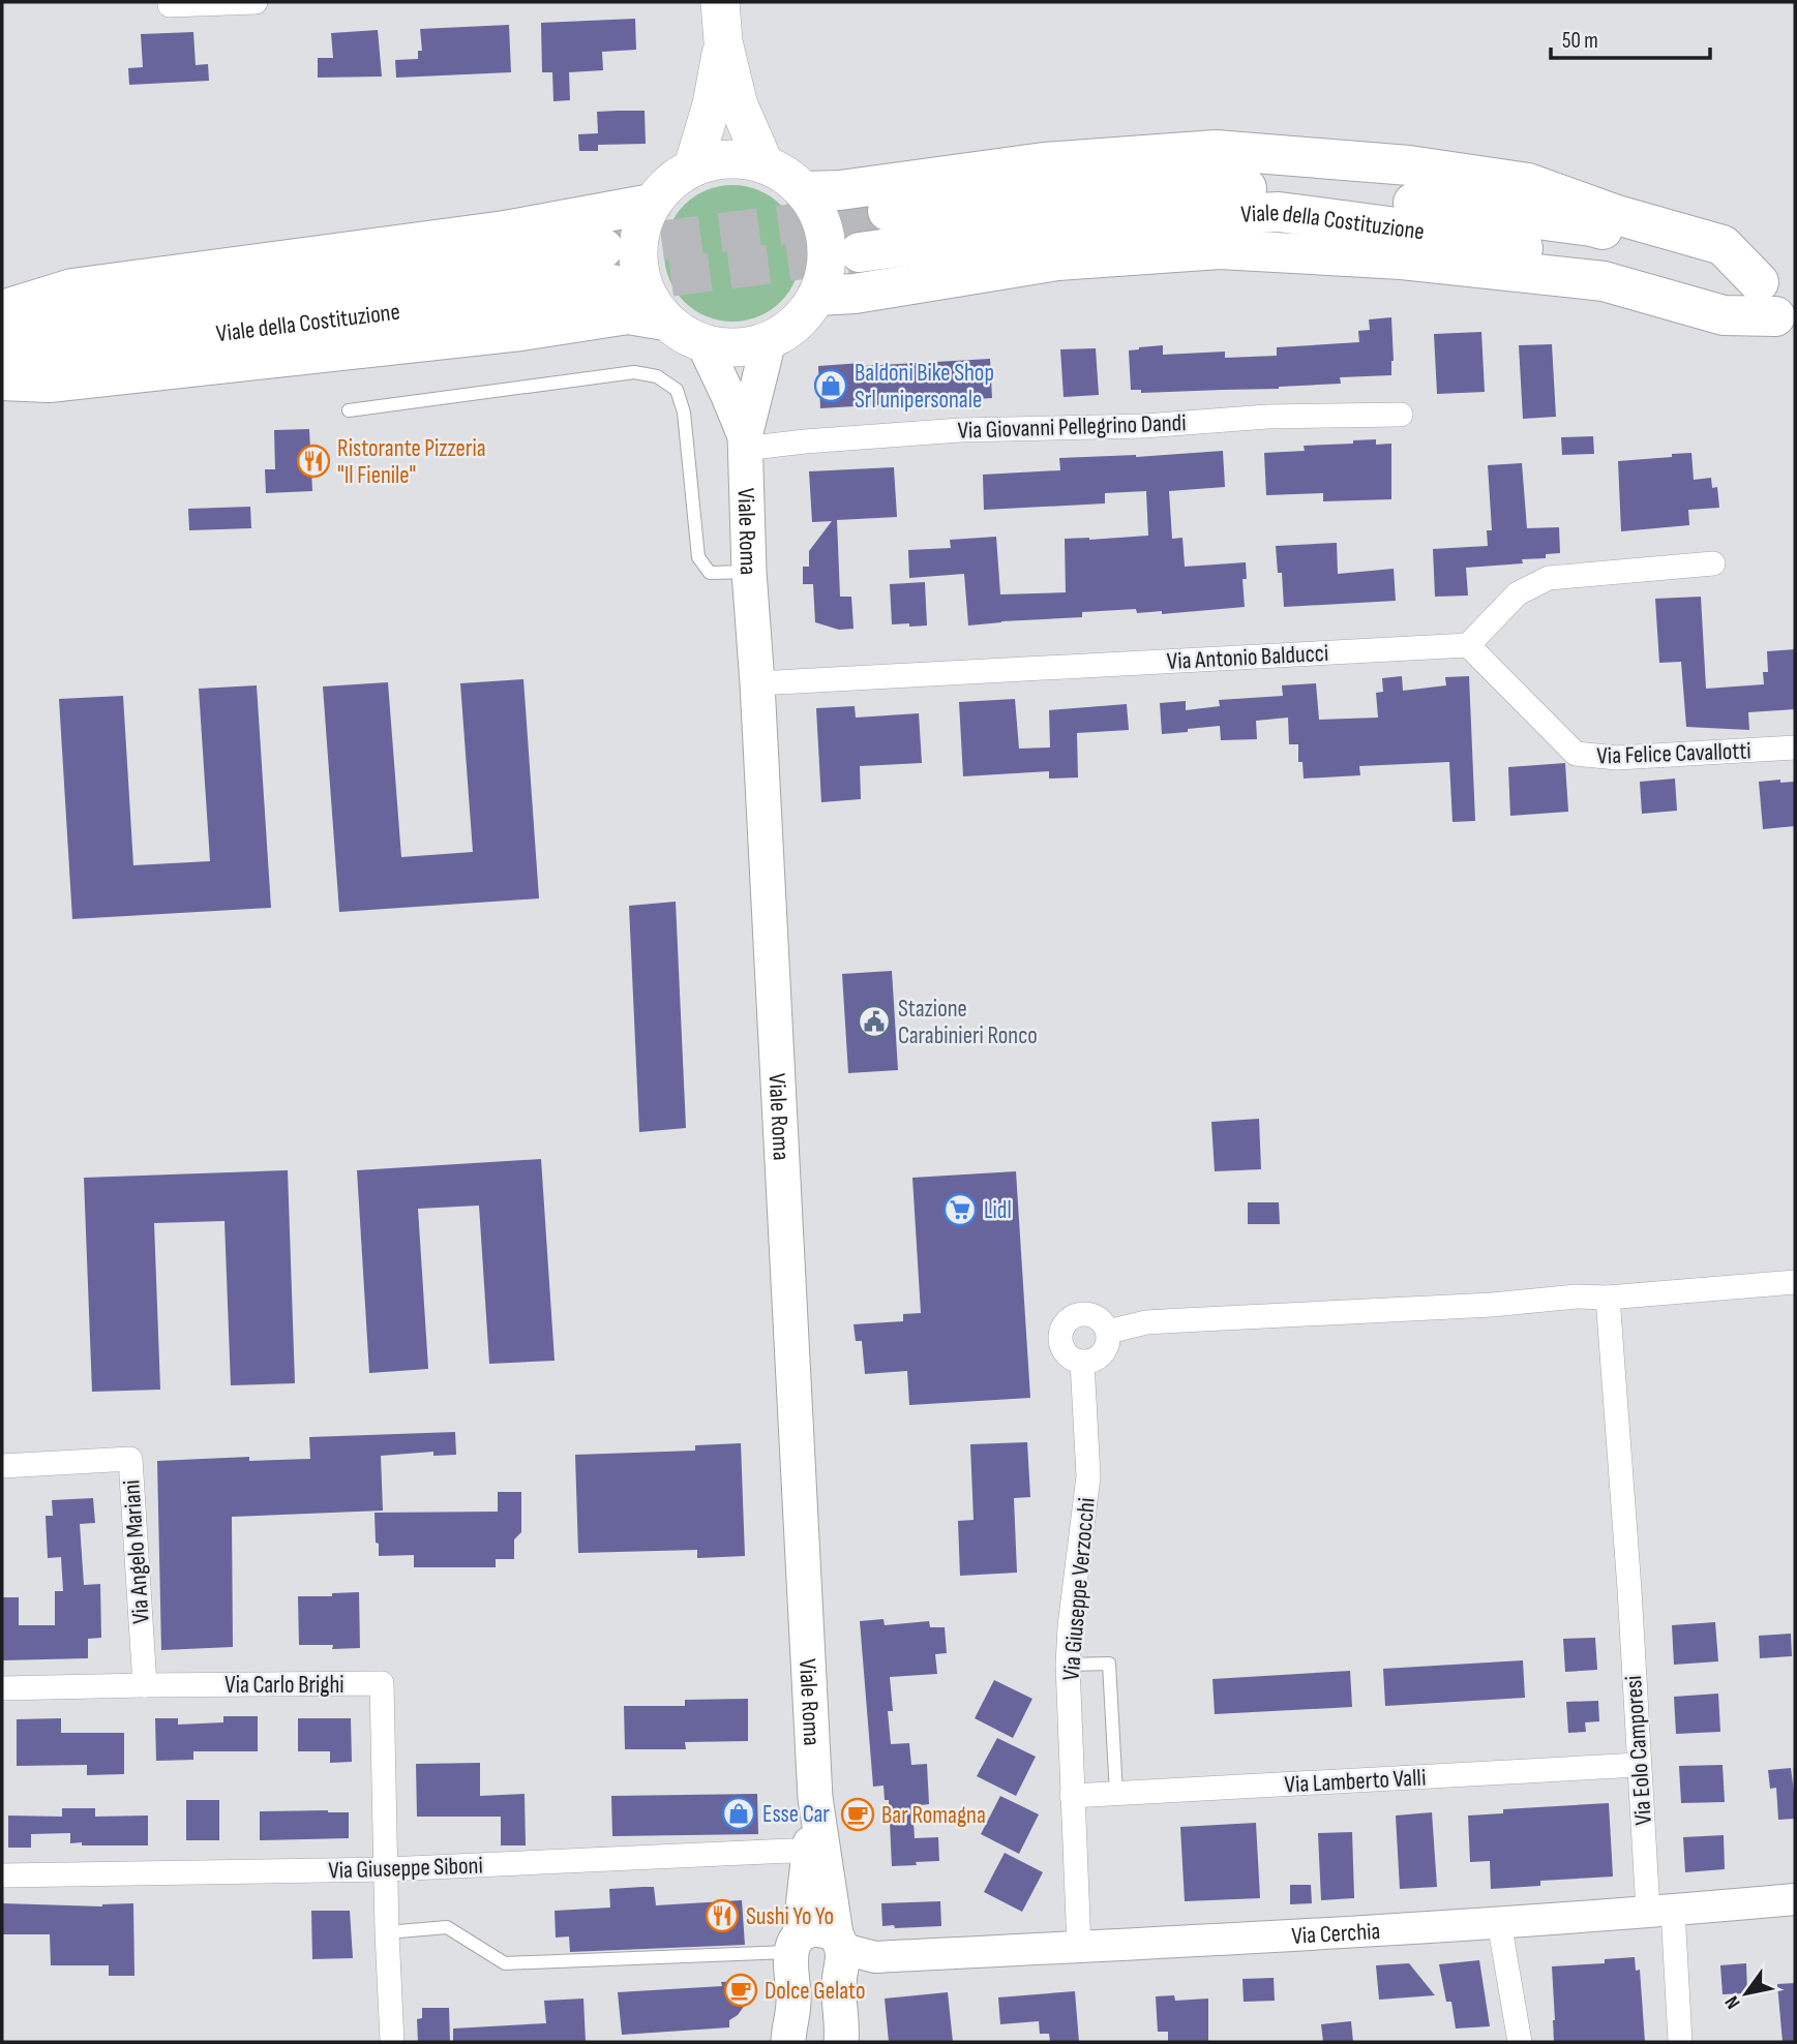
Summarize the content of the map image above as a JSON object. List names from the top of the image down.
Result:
{
  "streets": {
    "highway": ["Viale della Costituzione"],
    "main road": ["Viale Roma"],
    "street": [
      "Via Giovanni Pellegrino Dandi",
      "Via Antonio Balducci",
      "Via Felice Cavallotti",
      "Via Angelo Mariani",
      "Via Giuseppe Verzocchi",
      "Via Carlo Brighi",
      "Via Eolo Camporesi",
      "Via Lamberto Valli",
      "Via Giuseppe Siboni",
      "Via Cerchia"
    ]
  },
  "crossings": [
    ["Via Giovanni Pellegrino Dandi", "Viale Roma"],
    ["Viale Roma", "Via Antonio Balducci"],
    ["Viale Roma", "Via Giuseppe Siboni"],
    ["Viale Roma", "Via Cerchia"],
    ["Via Antonio Balducci", "Via Felice Cavallotti"],
    ["Via Angelo Mariani", "Via Carlo Brighi"],
    ["Via Giuseppe Verzocchi", "Via Lamberto Valli"],
    ["Via Giuseppe Verzocchi", "Via Cerchia"],
    ["Via Carlo Brighi", "Via Giuseppe Siboni"],
    ["Via Eolo Camporesi", "Via Lamberto Valli"],
    ["Via Eolo Camporesi", "Via Cerchia"]
  ],
  "places": {
    "shop": ["Baldoni Bike Shop Srl unipersonale", "Esse Car"],
    "restaurant": ["Ristorante Pizzeria \"Il Fienile\"", "Sushi Yo Yo"],
    "public building": ["Stazione Carabinieri Ronco"],
    "supermarket": ["Lidl"],
    "cafe": ["Bar Romagna", "Dolce Gelato"]
  },
  "scale_bar": "50 m",
  "north": "bottom left"
}
